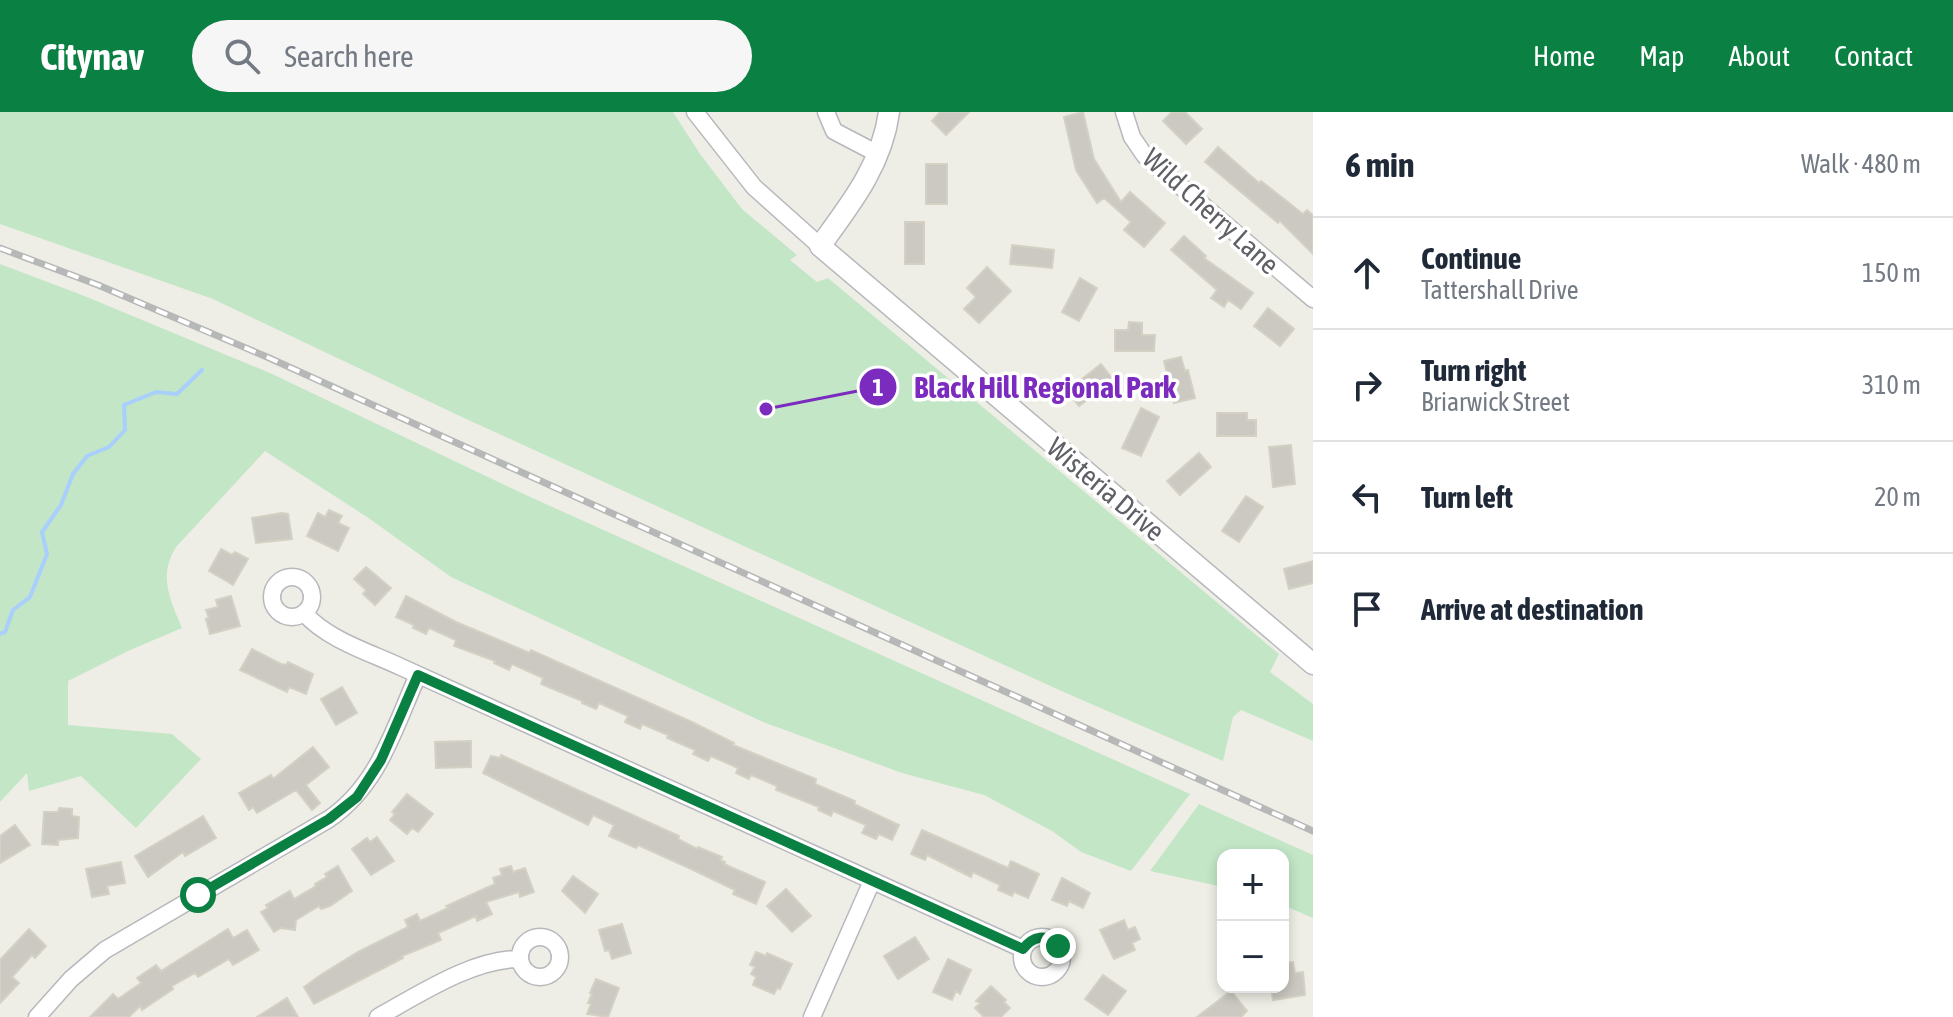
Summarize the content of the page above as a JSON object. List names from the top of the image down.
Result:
{
  "streets": {
    "street": ["Wild Cherry Lane", "Wisteria Drive"]
  },
  "places": ["Black Hill Regional Park"],
  "page": {
    "header": "Citynav",
    "search": "Search here",
    "nav": [
      "Home",
      "Map",
      "About",
      "Contact"
    ],
    "heading": ["6 min", "Walk · 480 m"],
    "list": [
      ["Continue", "Tattershall Drive", "150 m"],
      ["Turn right", "Briarwick Street", "310 m"],
      ["Turn left", "20 m"],
      "Arrive at destination"
    ],
    "map_buttons": ["+", "−"]
  }
}
